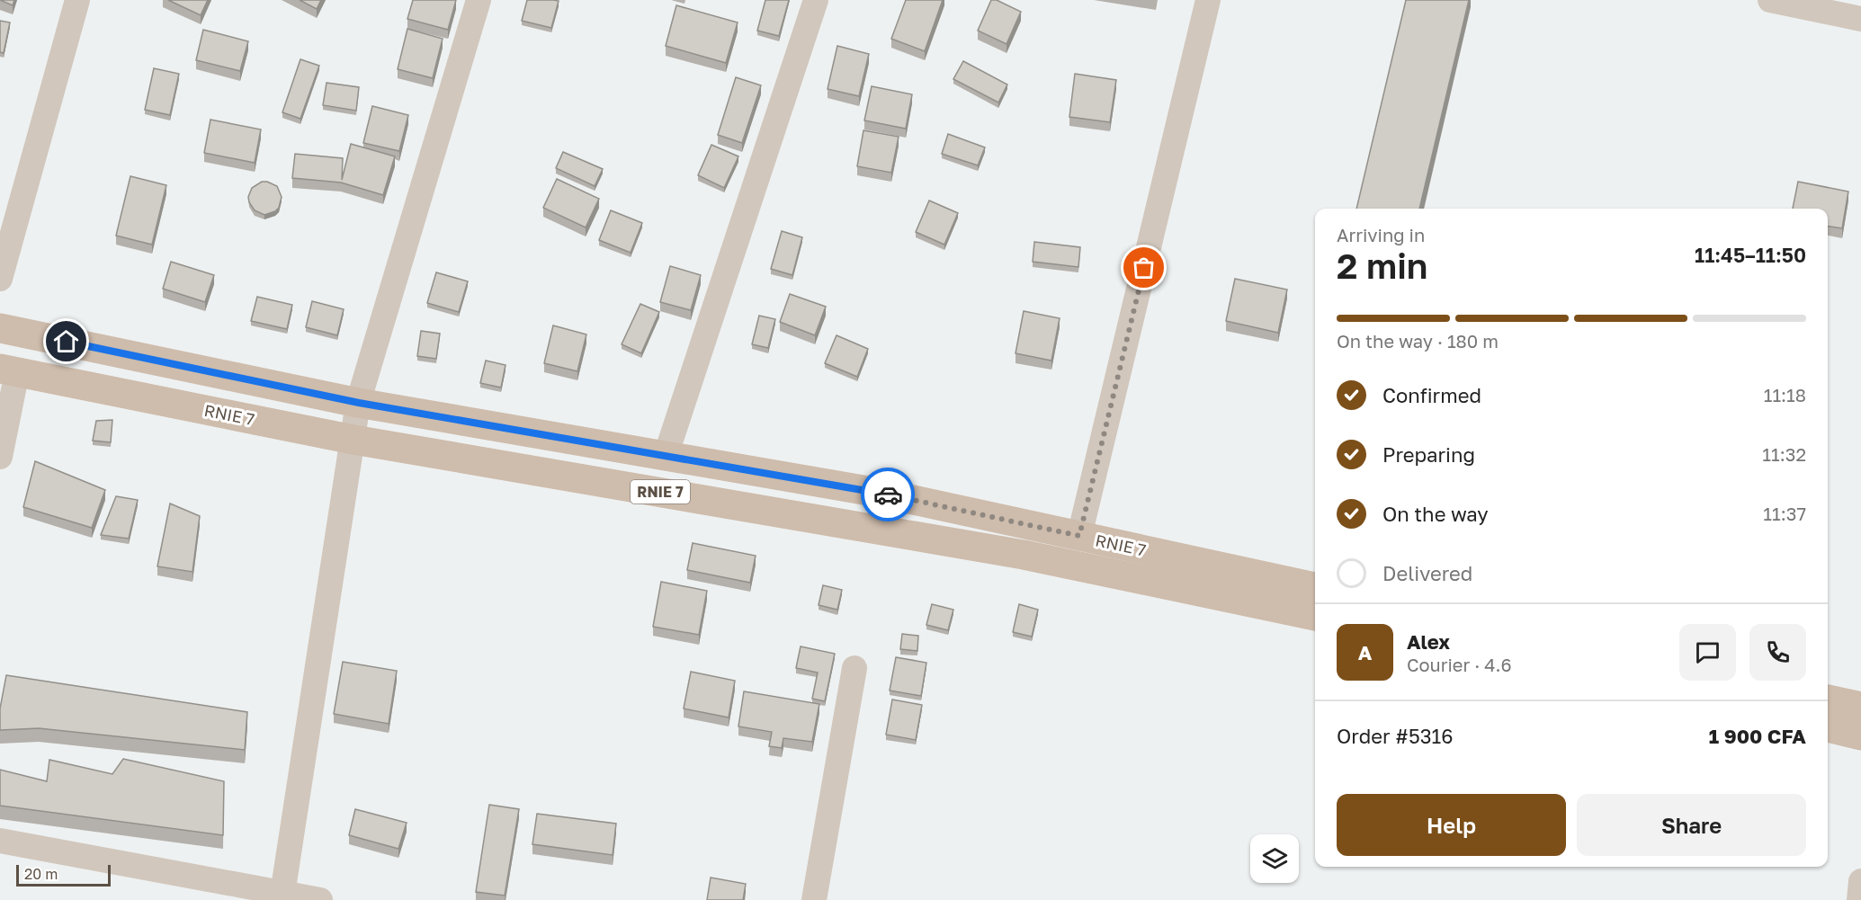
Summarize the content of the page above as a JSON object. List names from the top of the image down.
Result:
{
  "streets": {
    "main road": ["RNIE 7"]
  },
  "scale_bar": "20 m",
  "page": {
    "heading": ["2 min", "Arriving in", "11:45–11:50"],
    "panel": [
      "Alex",
      "Courier · 4.6",
      "Order #5316",
      "1 900 CFA"
    ],
    "bar": "On the way · 180 m",
    "list": [
      ["Confirmed", "11:18"],
      ["Preparing", "11:32"],
      ["On the way", "11:37"],
      "Delivered"
    ],
    "round": "A",
    "buttons": ["Help", "Share"],
    "scale": "20 m"
  }
}
